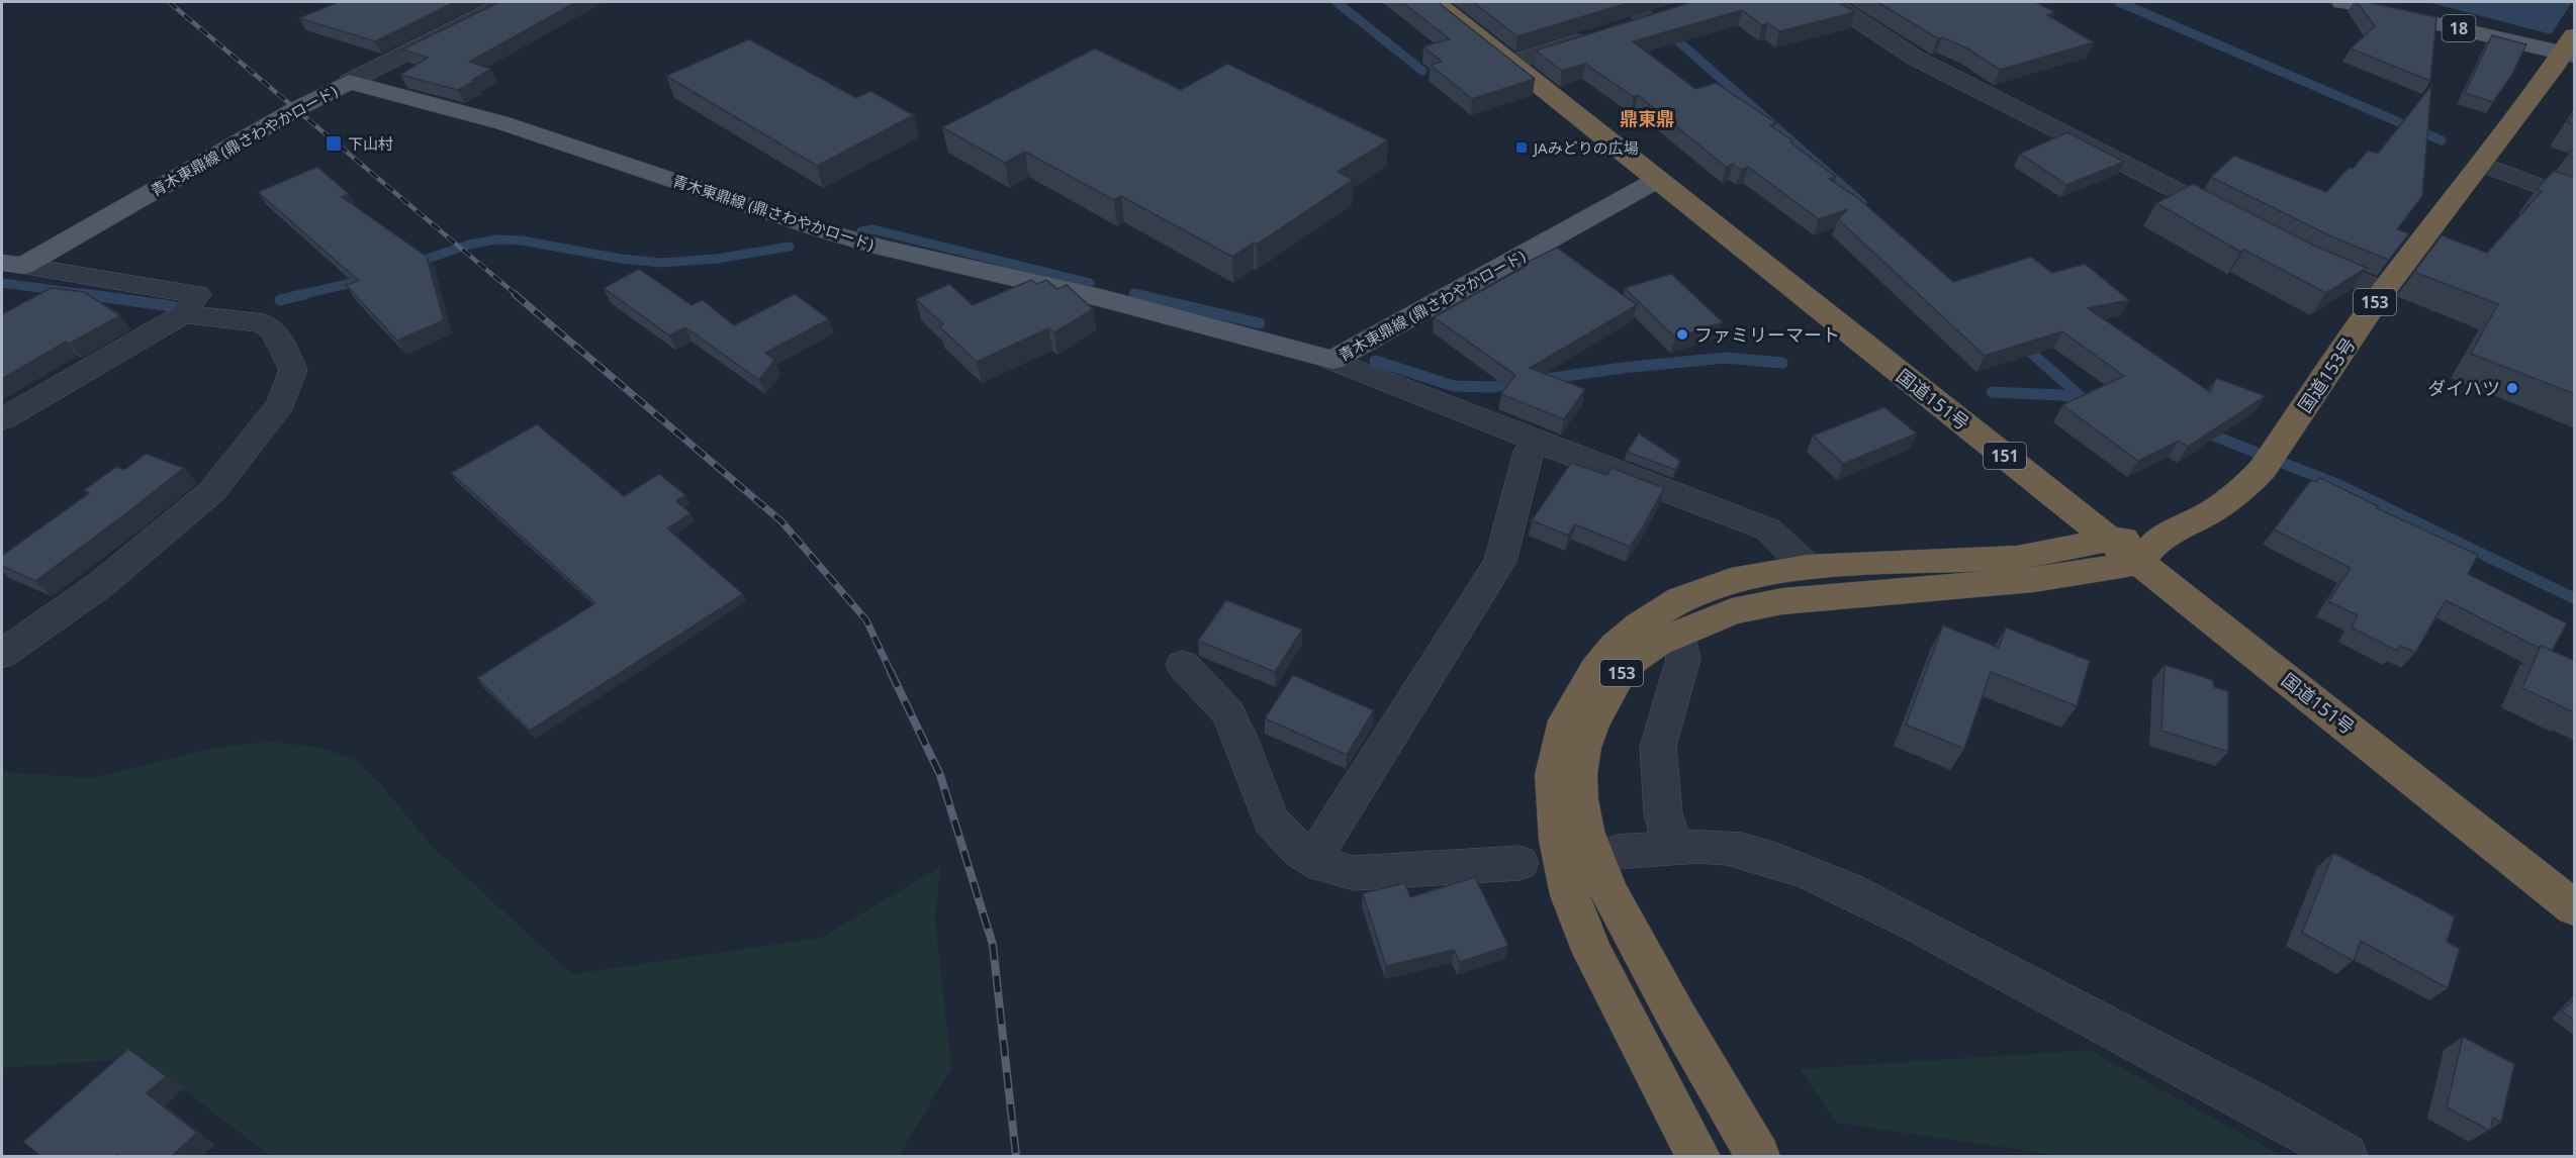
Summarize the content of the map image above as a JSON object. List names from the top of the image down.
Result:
{
  "streets": {
    "highway": [
      "153",
      "国道153号",
      "国道151号",
      "151"
    ],
    "main road": ["18", "青木東鼎線 (鼎さわやかロード)"]
  },
  "crossings": [
    ["18", "国道153号"],
    ["青木東鼎線 (鼎さわやかロード)", "国道151号"],
    ["153", "国道153号"],
    ["153", "国道151号"],
    ["国道153号", "国道151号"]
  ],
  "districts": ["鼎東鼎"],
  "places": {
    "transit": ["下山村", "JAみどりの広場"],
    "other": ["ファミリーマート", "ダイハツ"]
  }
}
